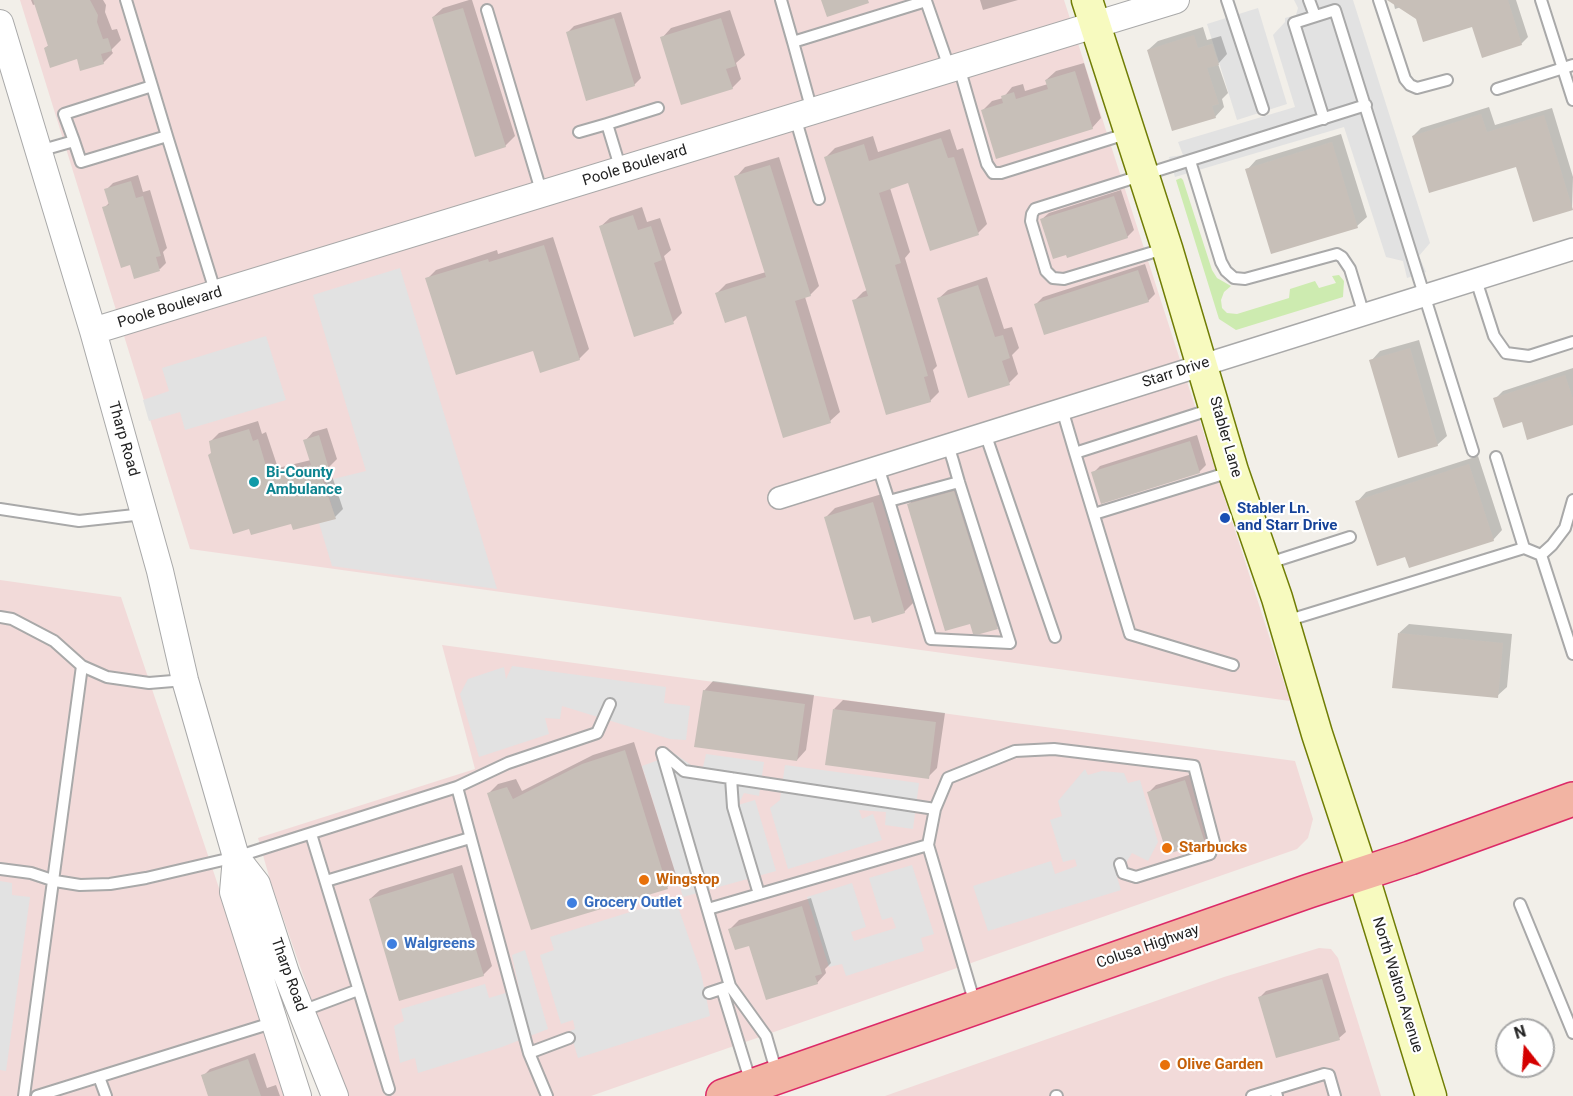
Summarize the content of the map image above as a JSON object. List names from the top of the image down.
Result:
{
  "streets": {
    "highway": ["Colusa Highway"],
    "main road": ["Stabler Lane", "North Walton Avenue"],
    "street": ["Poole Boulevard", "Starr Drive", "Tharp Road"]
  },
  "crossings": [
    ["Poole Boulevard", "Stabler Lane"],
    ["Poole Boulevard", "Tharp Road"],
    ["Starr Drive", "Stabler Lane"],
    ["Stabler Lane", "Colusa Highway"],
    ["Stabler Lane", "North Walton Avenue"],
    ["Colusa Highway", "North Walton Avenue"]
  ],
  "places": [
    "Bi-County Ambulance",
    "Stabler Ln. and Starr Drive",
    "Starbucks",
    "Wingstop",
    "Grocery Outlet",
    "Walgreens",
    "Olive Garden"
  ],
  "north": "top"
}
